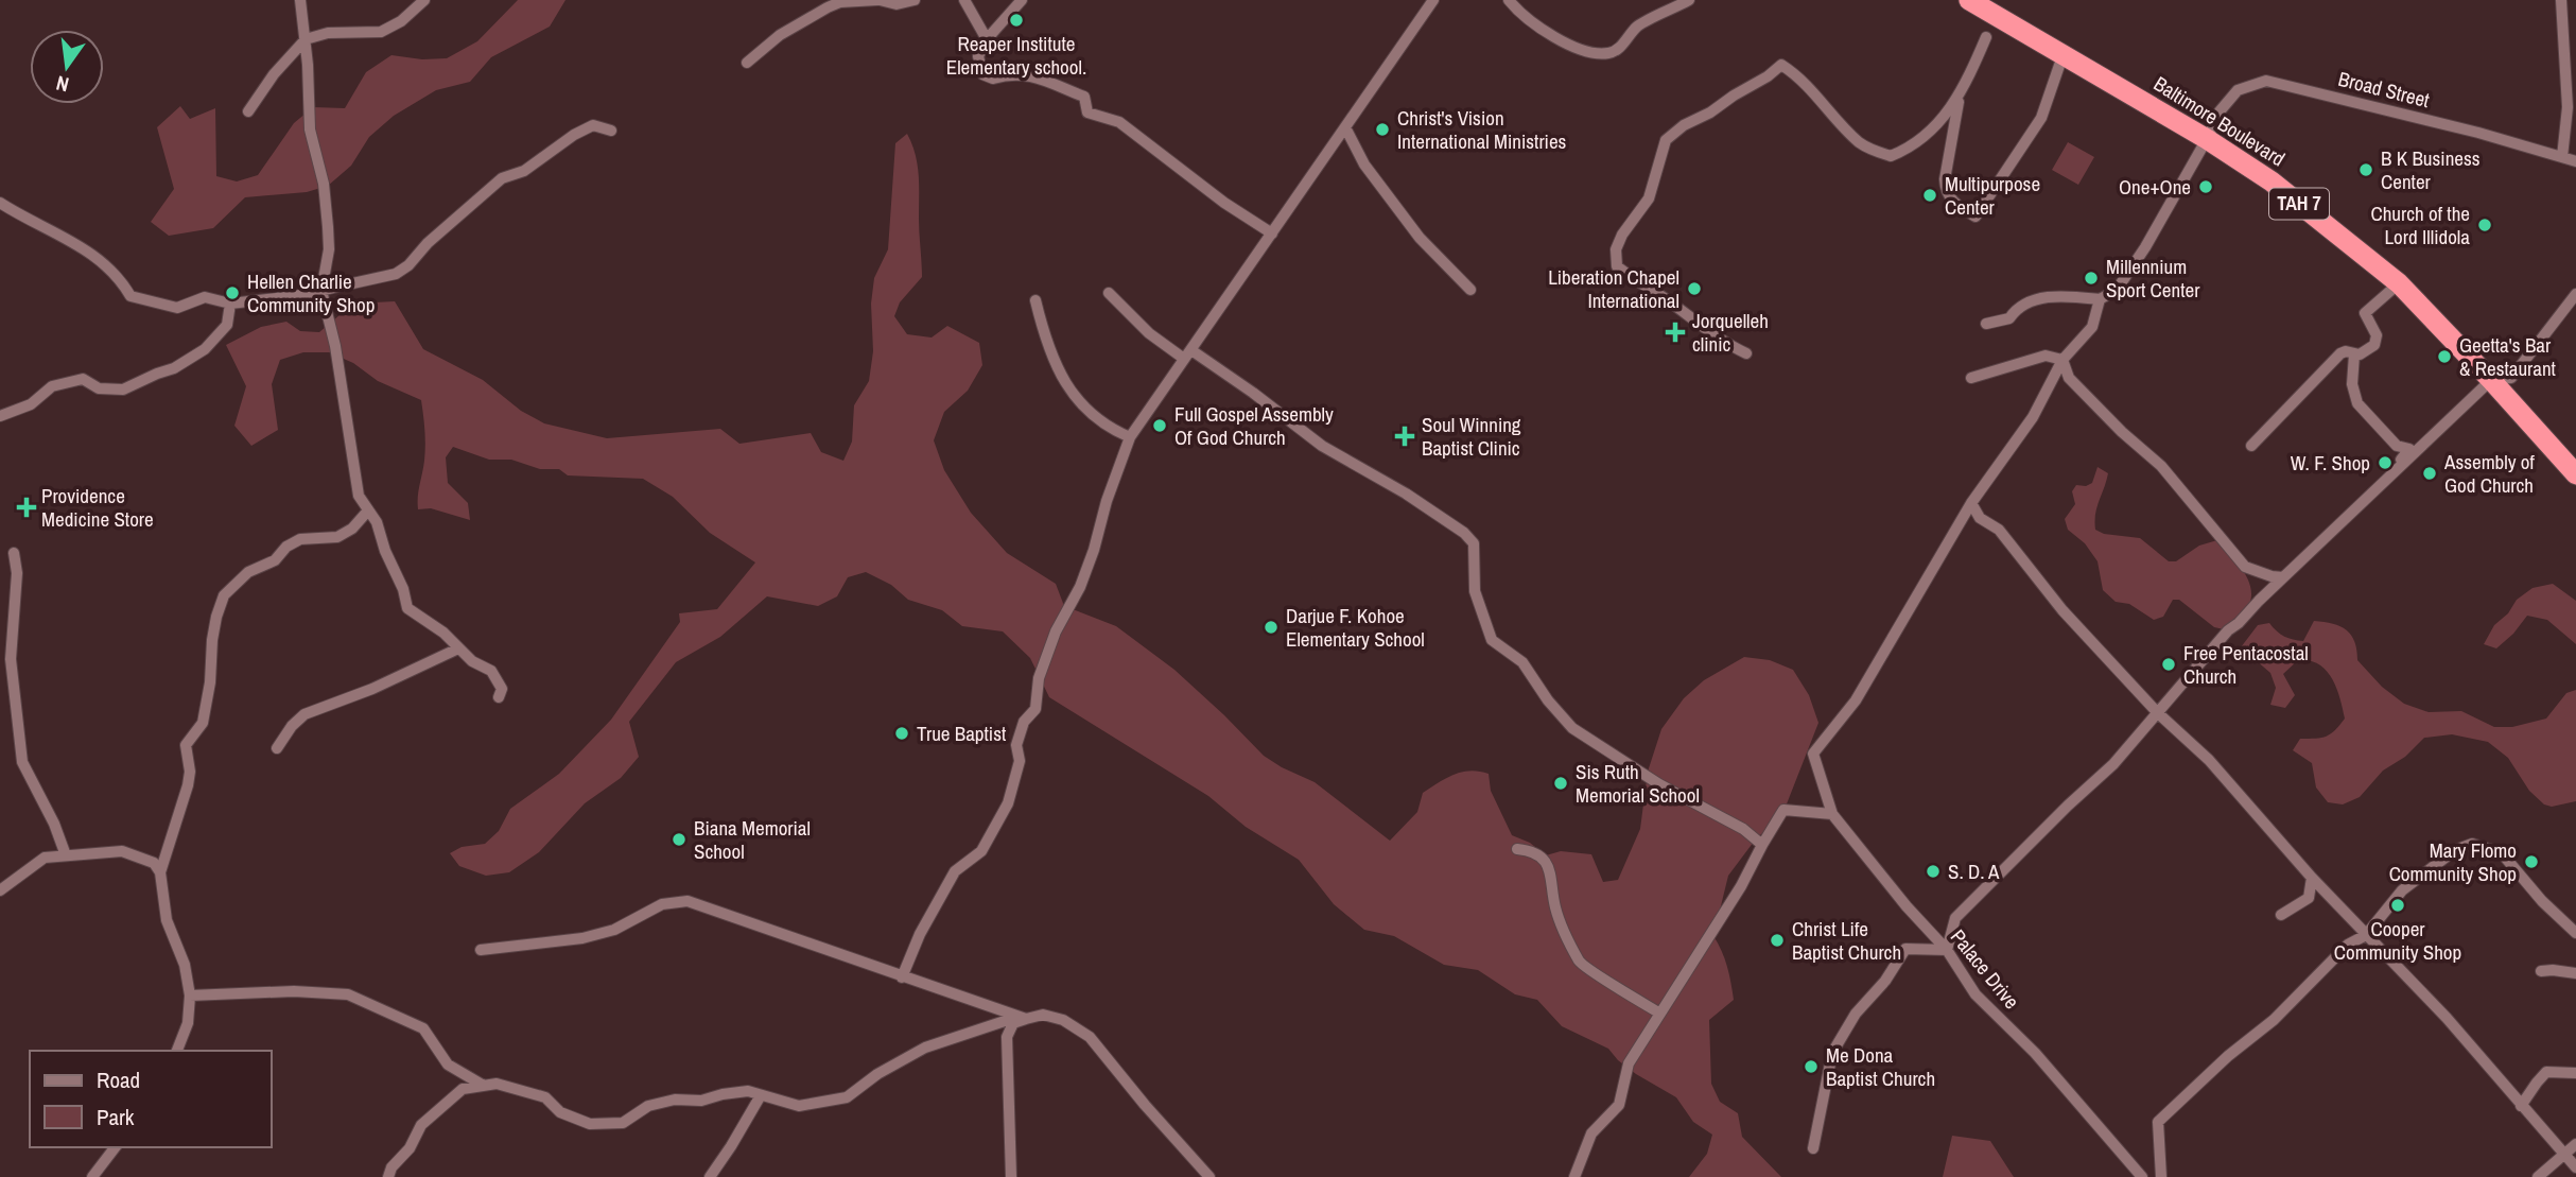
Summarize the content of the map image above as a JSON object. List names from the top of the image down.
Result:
{
  "streets": {
    "highway": ["Baltimore Boulevard", "TAH 7"],
    "street": ["Broad Street", "Palace Drive"]
  },
  "crossings": [
    ["Broad Street", "Baltimore Boulevard"]
  ],
  "places": {
    "other": [
      "Reaper Institute Elementary school.",
      "Christ's Vision International Ministries",
      "B K Business Center",
      "One+One",
      "Multipurpose Center",
      "Church of the Lord Illidola",
      "Millennium Sport Center",
      "Liberation Chapel International",
      "Hellen Charlie Community Shop",
      "Geetta's Bar & Restaurant",
      "Full Gospel Assembly Of God Church",
      "W. F. Shop",
      "Assembly of God Church",
      "Darjue F. Kohoe Elementary School",
      "Free Pentacostal Church",
      "True Baptist",
      "Sis Ruth Memorial School",
      "Biana Memorial School",
      "Mary Flomo Community Shop",
      "S. D. A",
      "Cooper Community Shop",
      "Christ Life Baptist Church",
      "Me Dona Baptist Church"
    ],
    "health": ["Jorquelleh clinic", "Soul Winning Baptist Clinic", "Providence Medicine Store"]
  },
  "legend": ["Road", "Park"],
  "north": "bottom"
}
